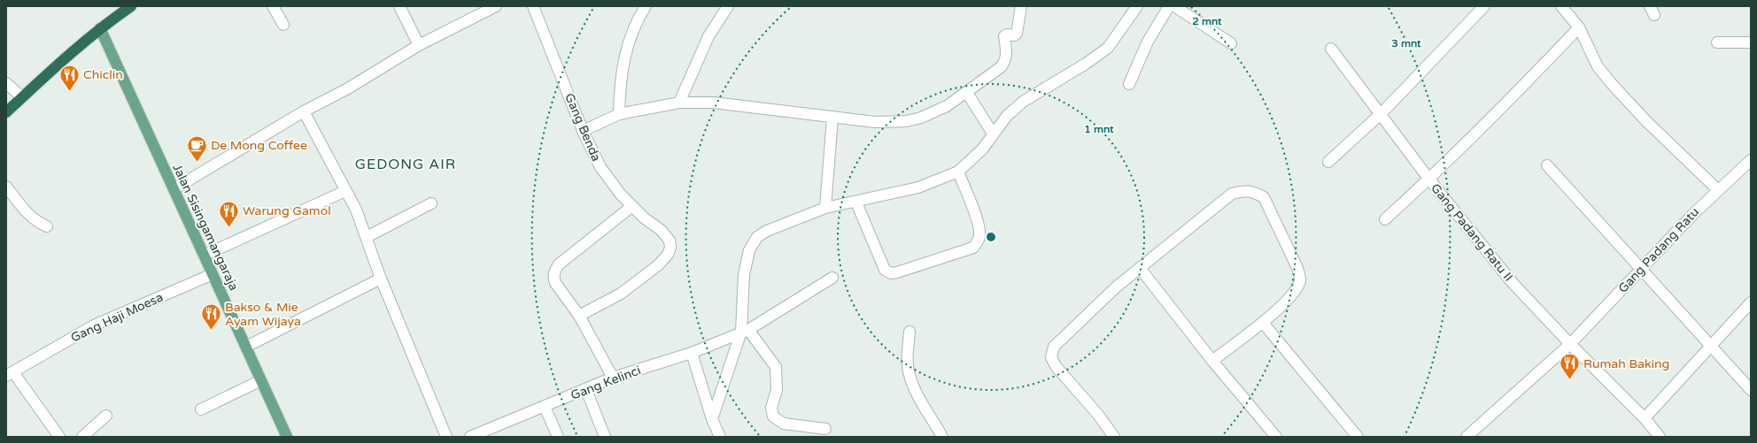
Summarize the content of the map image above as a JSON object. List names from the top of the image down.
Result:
{
  "streets": {
    "main road": ["Jalan Sisingamangaraja"],
    "street": [
      "Gang Benda",
      "Gang Padang Ratu II",
      "Gang Padang Ratu",
      "Gang Haji Moesa",
      "Gang Kelinci"
    ]
  },
  "crossings": [
    ["Jalan Sisingamangaraja", "Gang Haji Moesa"],
    ["Gang Padang Ratu II", "Gang Padang Ratu"]
  ],
  "districts": ["GEDONG AIR"],
  "places": {
    "restaurant": [
      "Chiclin",
      "Warung Gamol",
      "Bakso & Mie Ayam Wijaya",
      "Rumah Baking"
    ],
    "cafe": ["De Mong Coffee"]
  },
  "rings": ["2 mnt", "3 mnt", "1 mnt"]
}
